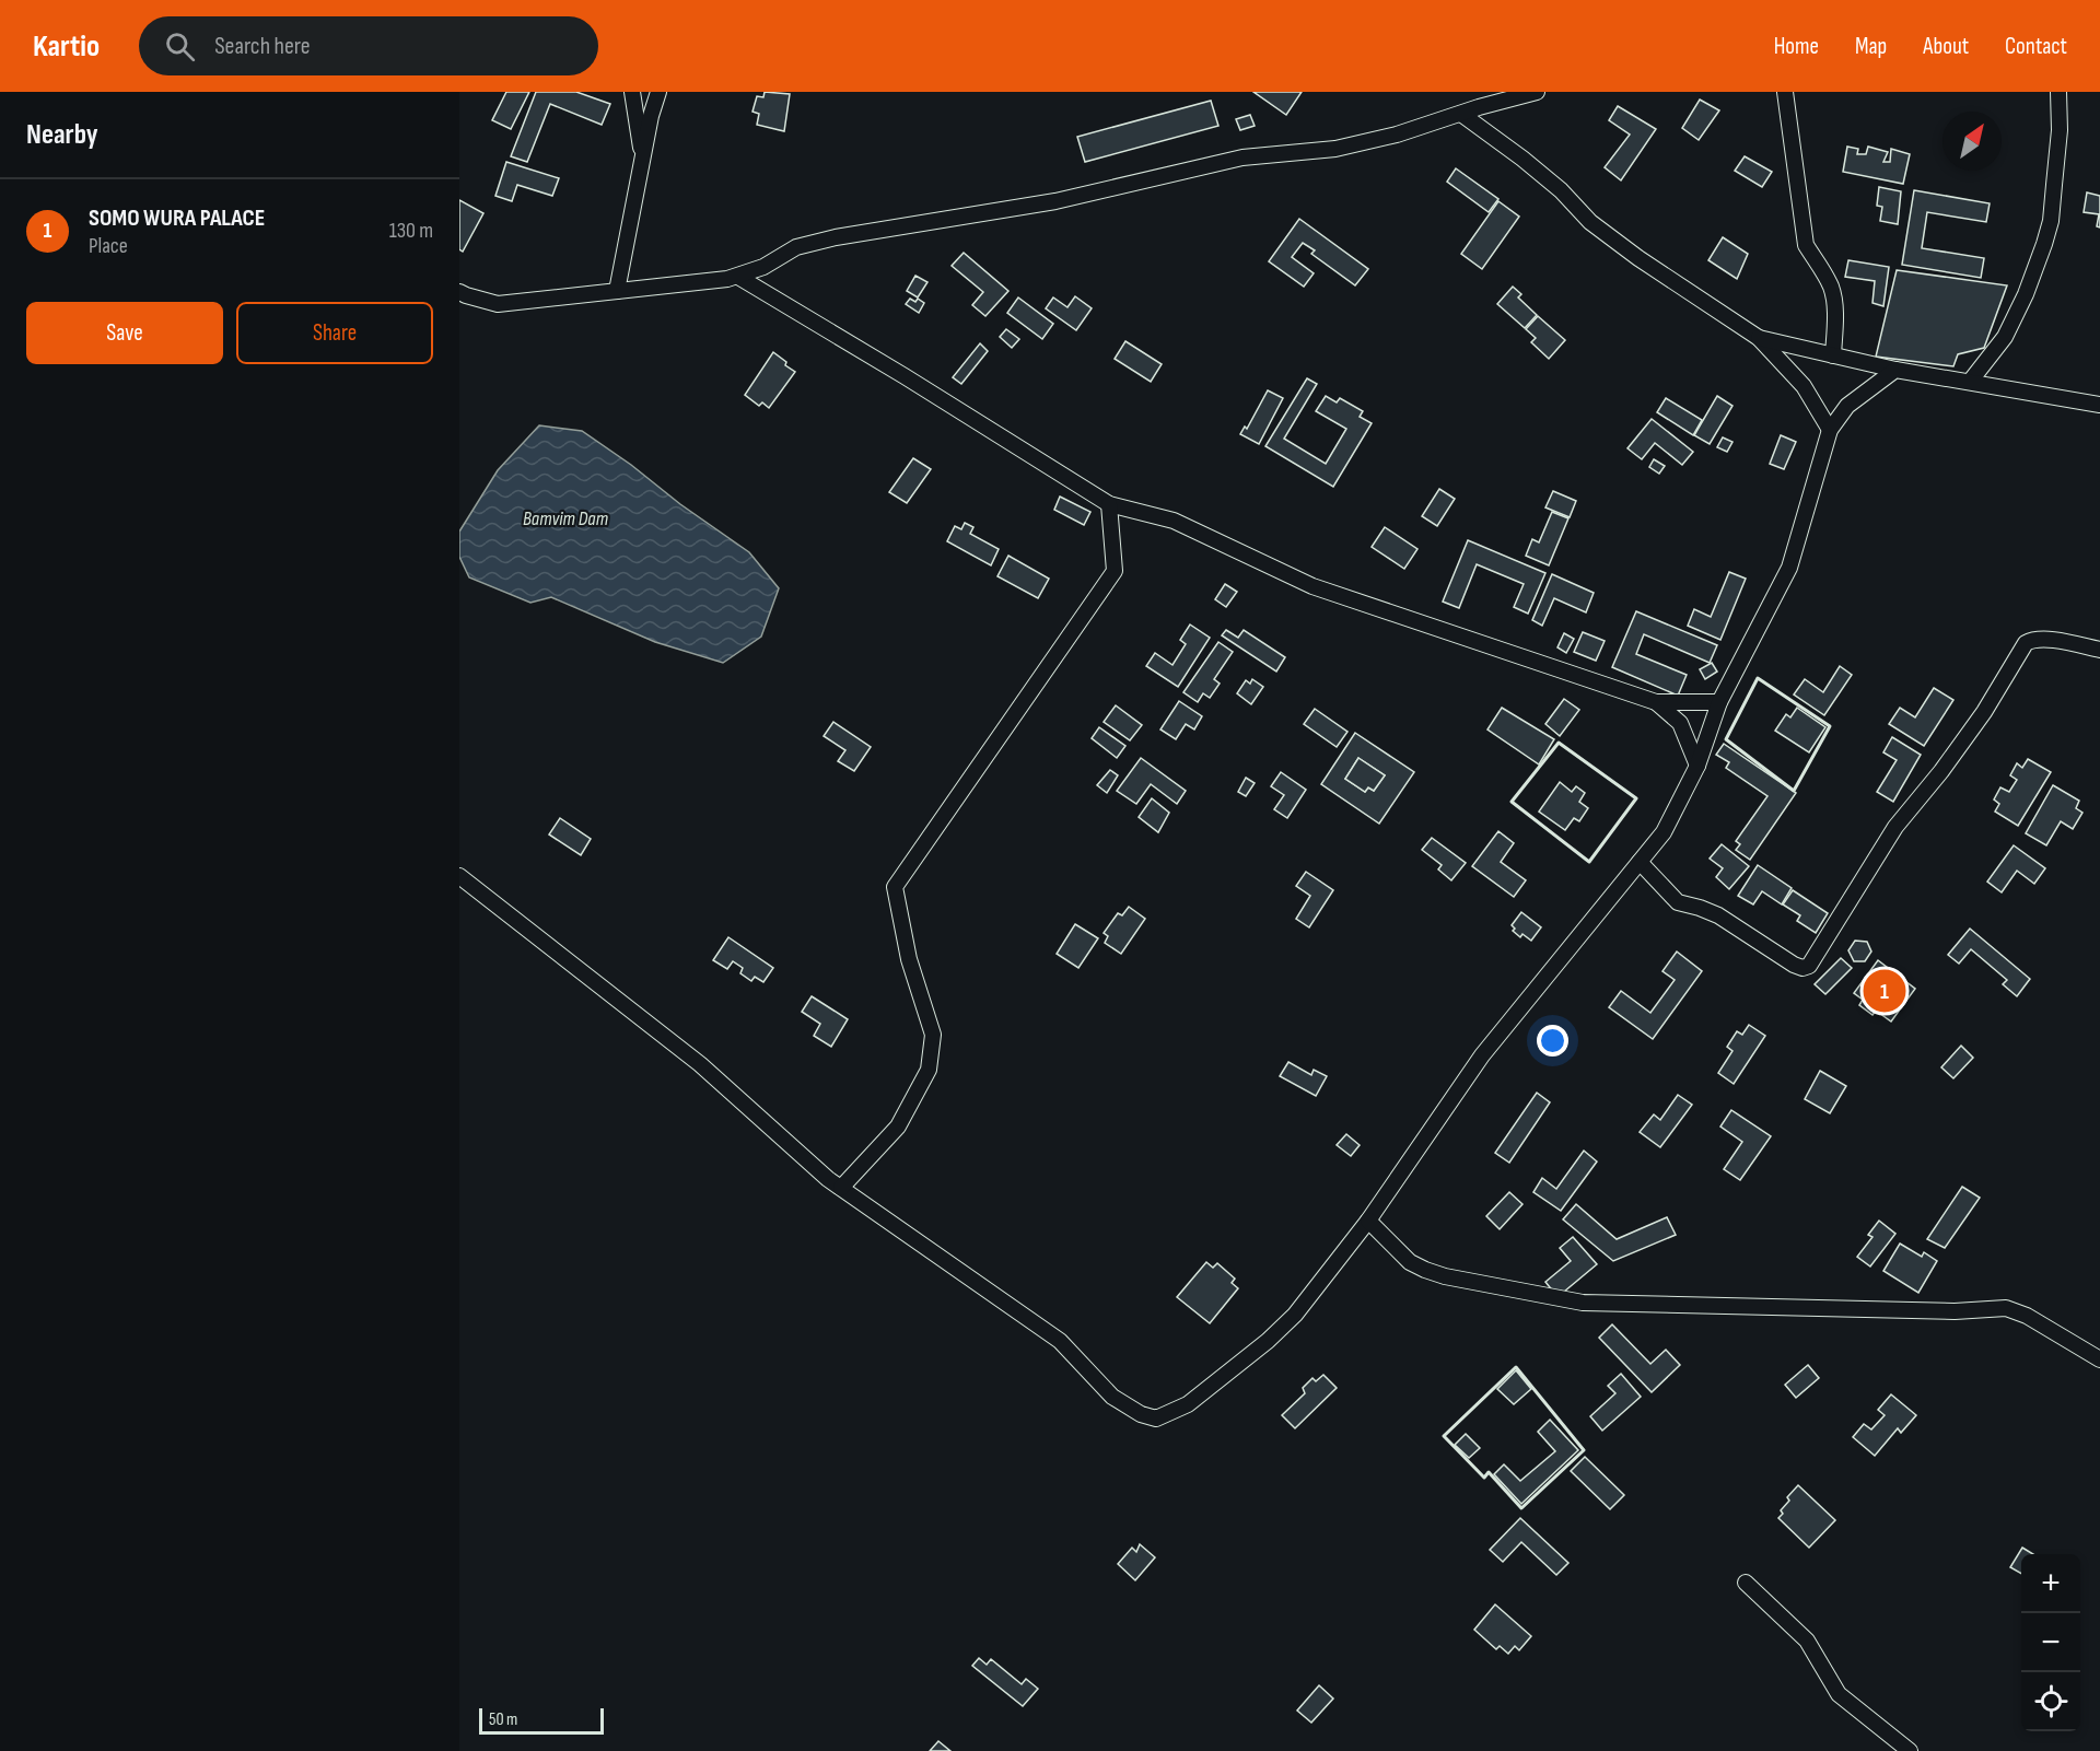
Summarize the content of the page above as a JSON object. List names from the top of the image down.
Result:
{
  "water": ["Bamvim Dam"],
  "scale_bar": "50 m",
  "north": "top right",
  "page": {
    "header": "Kartio",
    "search": "Search here",
    "nav": [
      "Home",
      "Map",
      "About",
      "Contact"
    ],
    "heading": "Nearby",
    "list": [
      {
        "mark": "1",
        "name": "SOMO WURA PALACE",
        "note": "Place",
        "value": "130 m"
      }
    ],
    "buttons": ["Save", "Share"],
    "pins": "1",
    "map_buttons": ["+", "−"],
    "scale": "50 m"
  }
}
